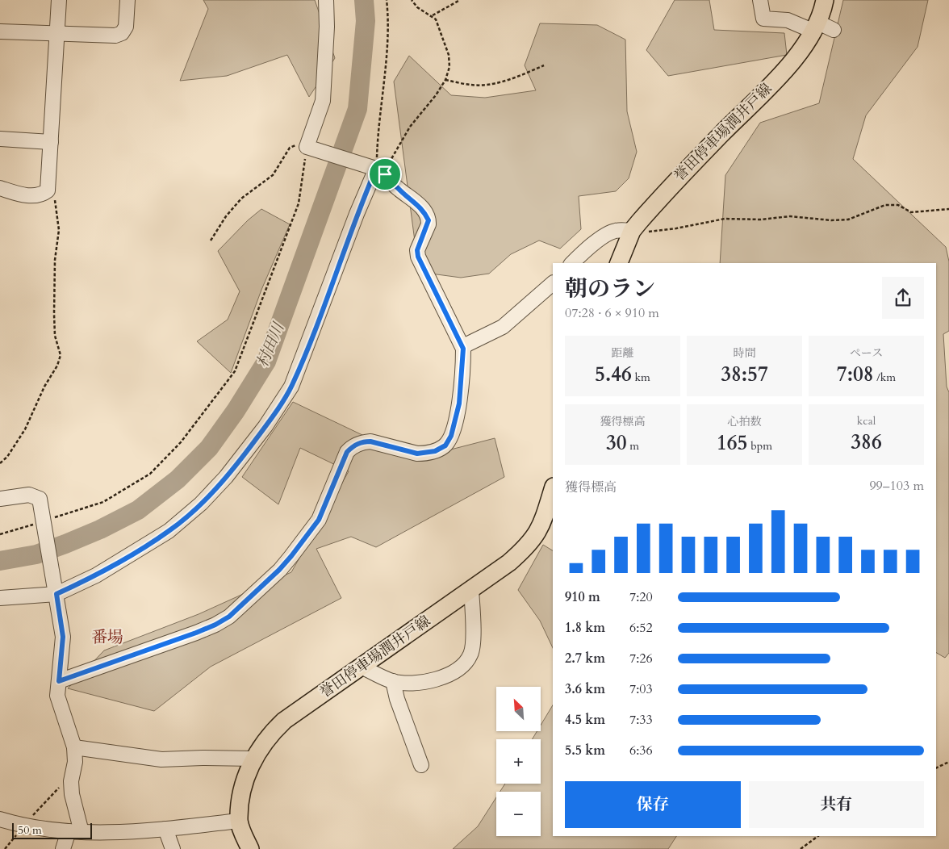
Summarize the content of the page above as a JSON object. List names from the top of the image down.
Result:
{
  "streets": {
    "main road": ["誉田停車場潤井戸線"]
  },
  "districts": ["番場"],
  "water": ["村田川"],
  "scale_bar": "50 m",
  "north": "top left",
  "page": {
    "heading": ["朝のラン", "07:28 · 6 × 910 m"],
    "stats": [
      ["距離", "5.46 km"],
      ["時間", "38:57"],
      ["ペース", "7:08 /km"],
      ["獲得標高", "30 m"],
      ["心拍数", "165 bpm"],
      ["kcal", "386"]
    ],
    "chart": ["獲得標高", "99–103 m"],
    "list": [
      {
        "name": "910 m",
        "note": "7:20"
      },
      {
        "name": "1.8 km",
        "note": "6:52"
      },
      {
        "name": "2.7 km",
        "note": "7:26"
      },
      {
        "name": "3.6 km",
        "note": "7:03"
      },
      {
        "name": "4.5 km",
        "note": "7:33"
      },
      {
        "name": "5.5 km",
        "note": "6:36"
      }
    ],
    "map_buttons": ["+", "−"],
    "buttons": ["保存", "共有"],
    "scale": "50 m"
  }
}
